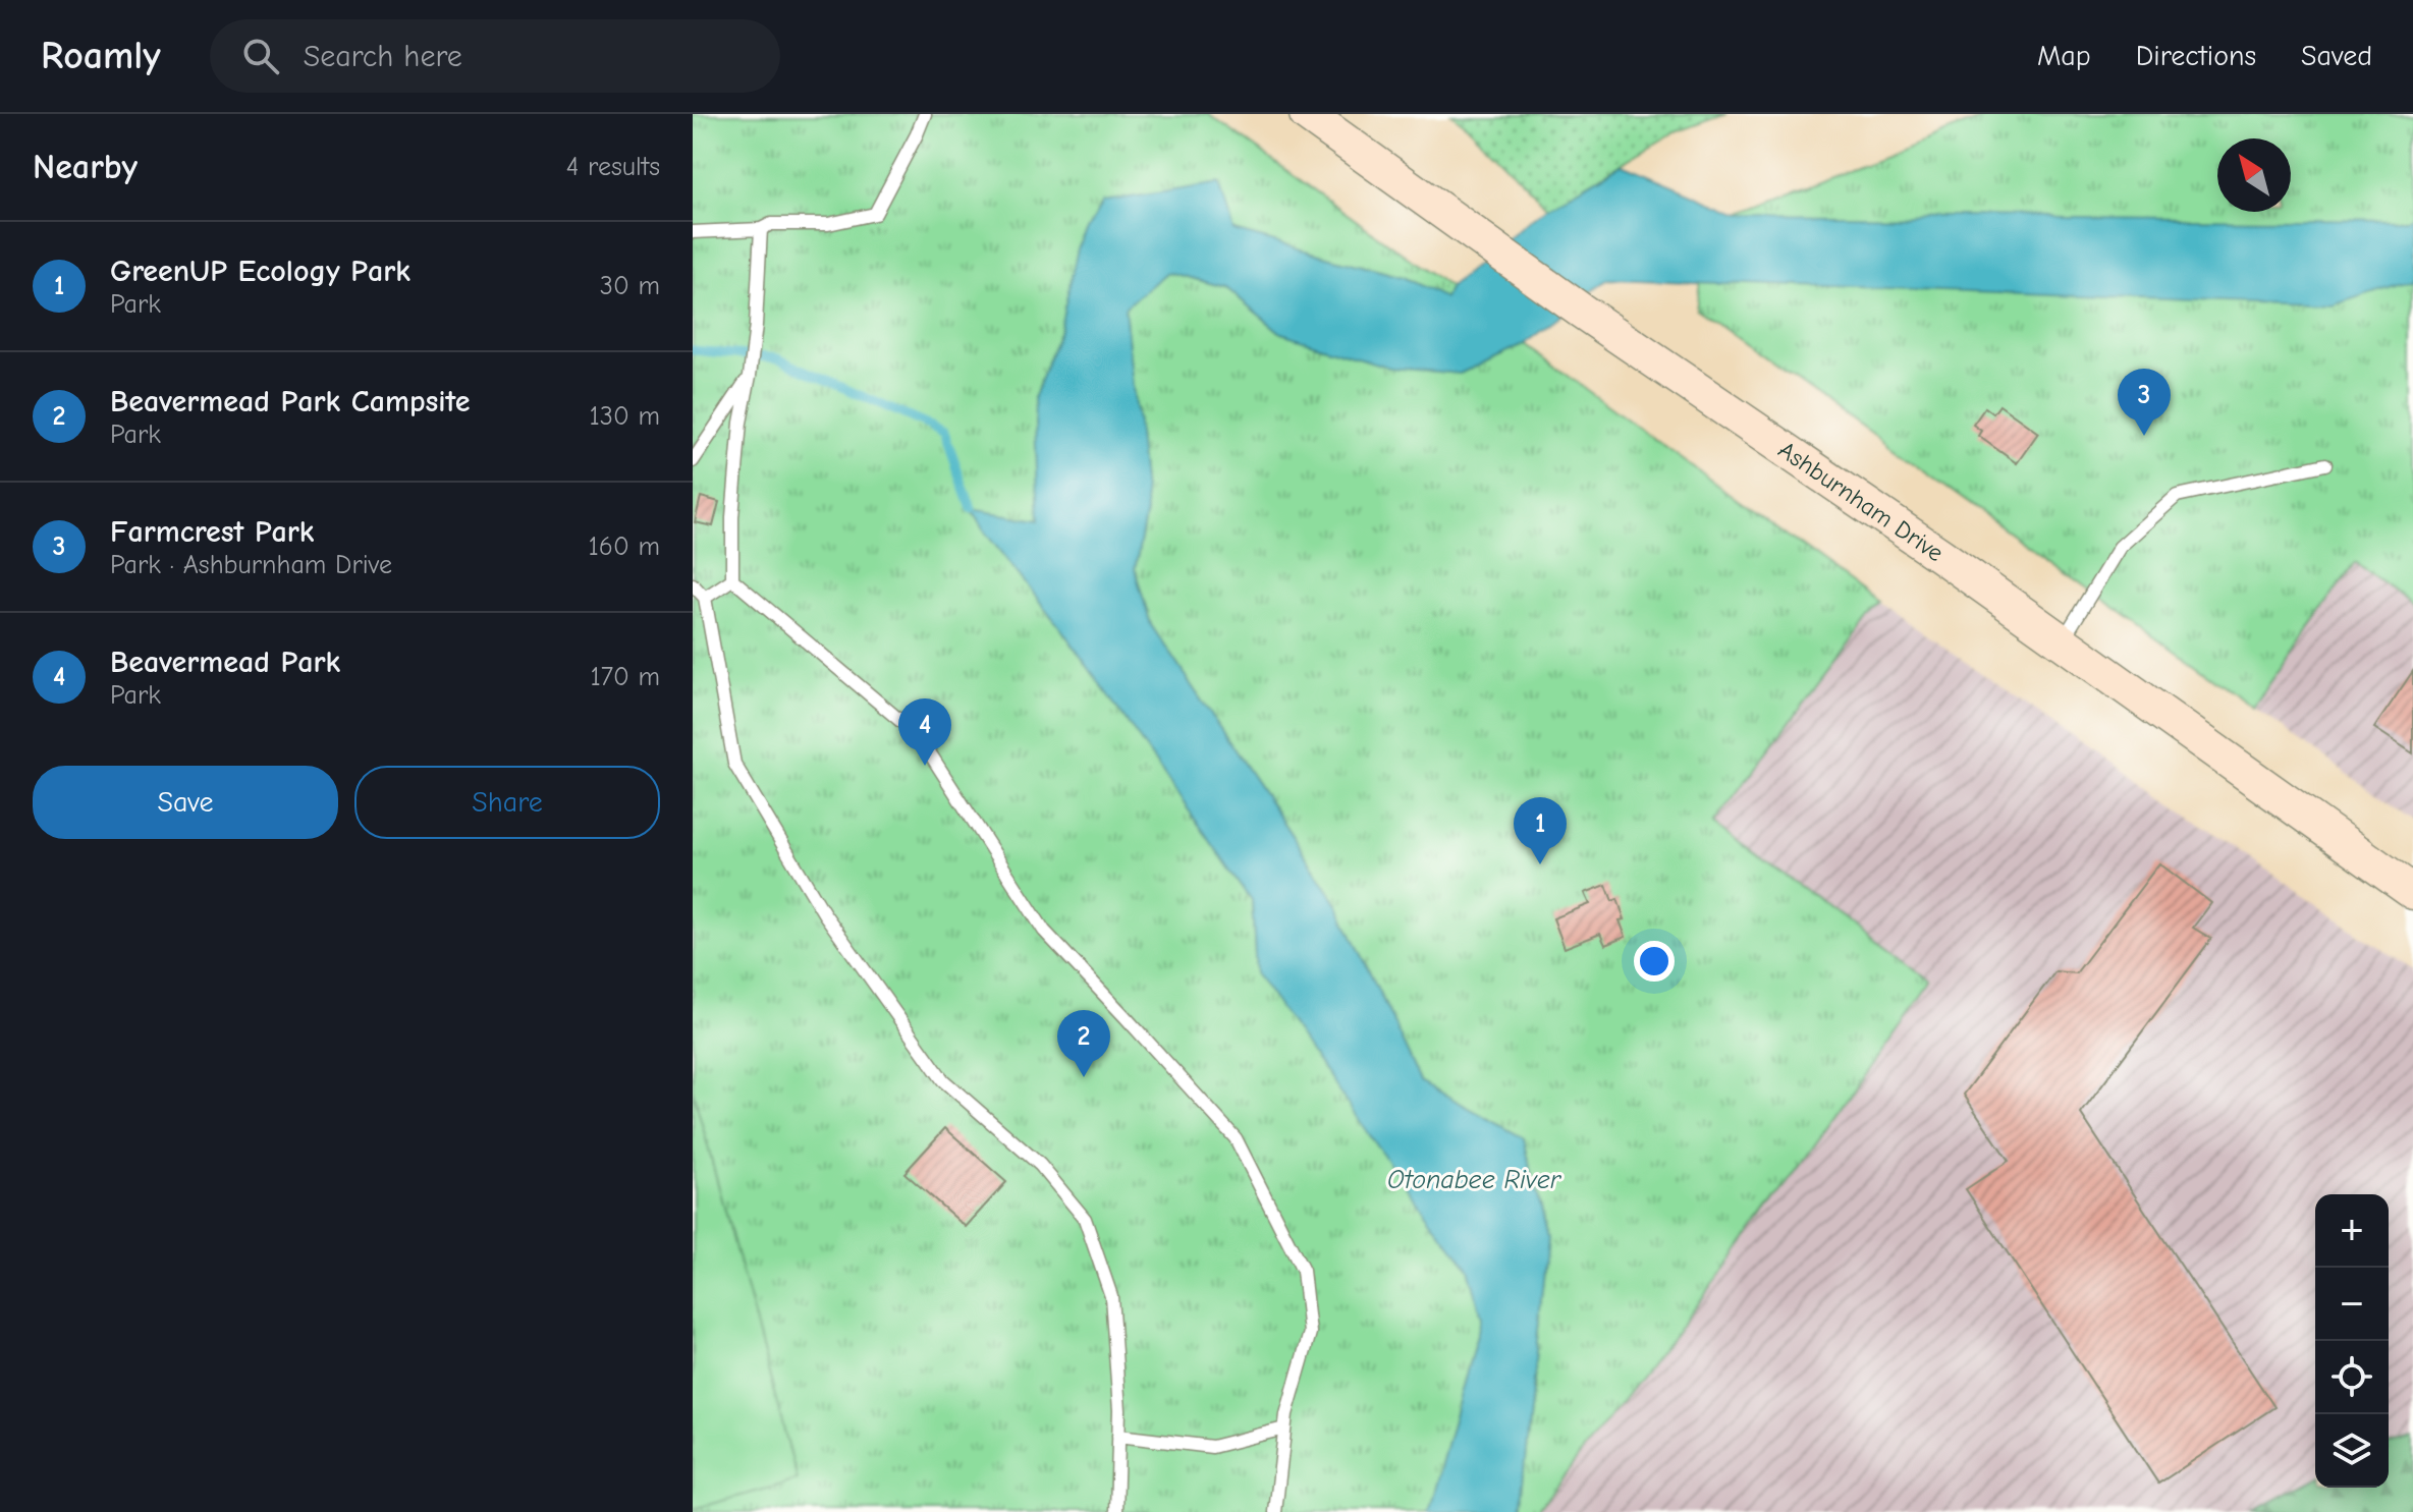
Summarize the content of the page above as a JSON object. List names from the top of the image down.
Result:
{
  "streets": {
    "main road": ["Ashburnham Drive"]
  },
  "water": ["Otonabee River"],
  "north": "top left",
  "page": {
    "header": "Roamly",
    "search": "Search here",
    "nav": ["Map", "Directions", "Saved"],
    "heading": ["Nearby", "4 results"],
    "list": [
      {
        "mark": "1",
        "name": "GreenUP Ecology Park",
        "note": "Park",
        "value": "30 m"
      },
      {
        "mark": "2",
        "name": "Beavermead Park Campsite",
        "note": "Park",
        "value": "130 m"
      },
      {
        "mark": "3",
        "name": "Farmcrest Park",
        "note": "Park · Ashburnham Drive",
        "value": "160 m"
      },
      {
        "mark": "4",
        "name": "Beavermead Park",
        "note": "Park",
        "value": "170 m"
      }
    ],
    "pins": [
      "3",
      "4",
      "1",
      "2"
    ],
    "buttons": ["Save", "Share"],
    "map_buttons": ["+", "−"]
  }
}
